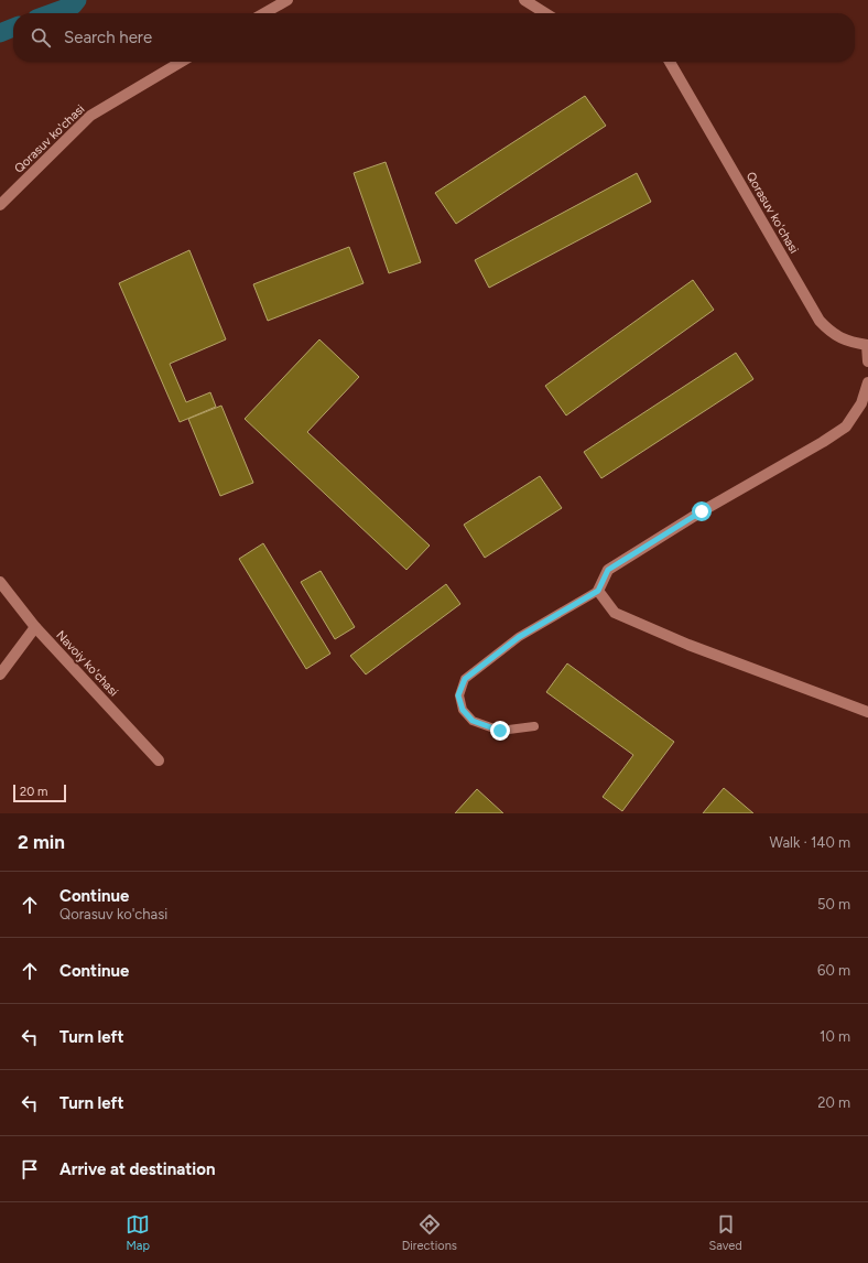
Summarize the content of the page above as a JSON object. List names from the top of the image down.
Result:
{
  "streets": {
    "street": ["Qorasuv ko'chasi", "Navoiy ko'chasi"]
  },
  "scale_bar": "20 m",
  "page": {
    "search": "Search here",
    "scale": "20 m",
    "heading": ["2 min", "Walk · 140 m"],
    "list": [
      ["Continue", "Qorasuv ko'chasi", "50 m"],
      ["Continue", "60 m"],
      ["Turn left", "10 m"],
      ["Turn left", "20 m"],
      "Arrive at destination"
    ],
    "nav": ["Map", "Directions", "Saved"]
  }
}
